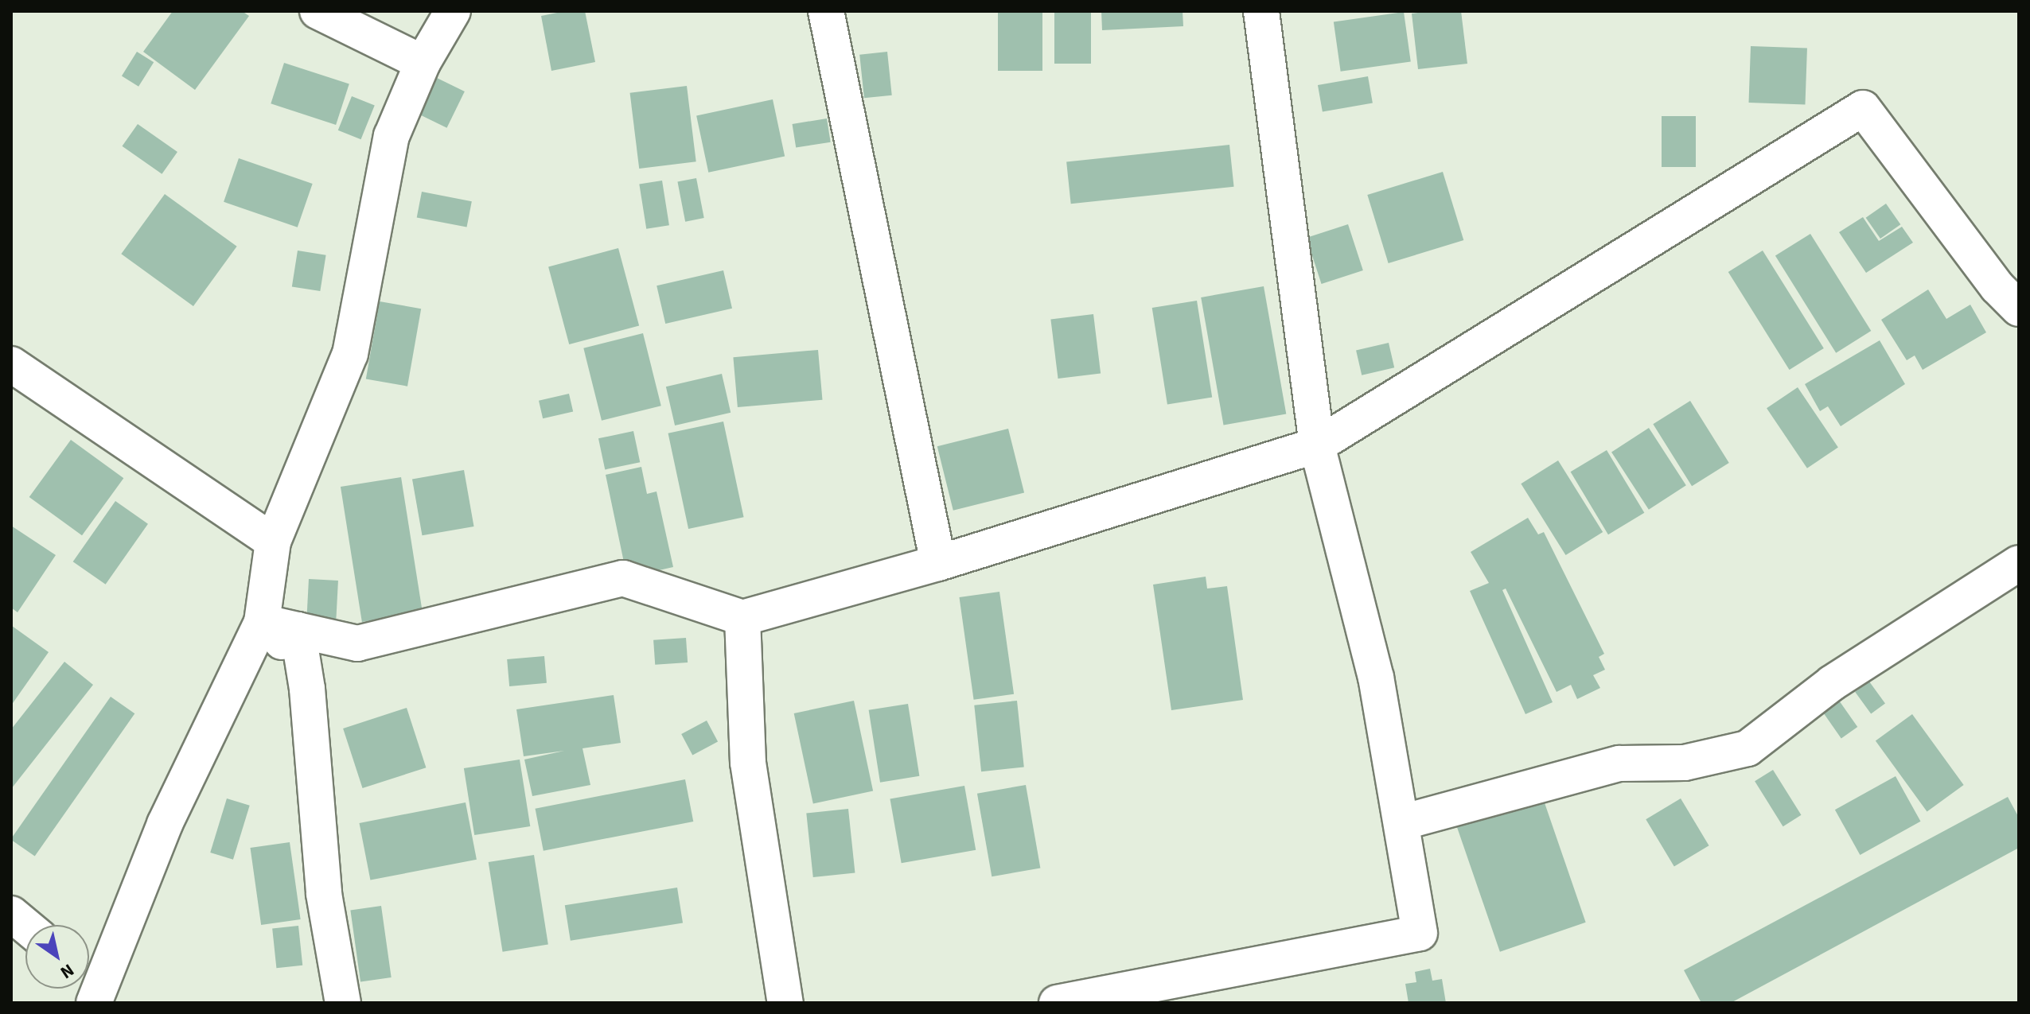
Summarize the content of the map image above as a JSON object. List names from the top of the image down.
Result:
{
  "north": "bottom right"
}
